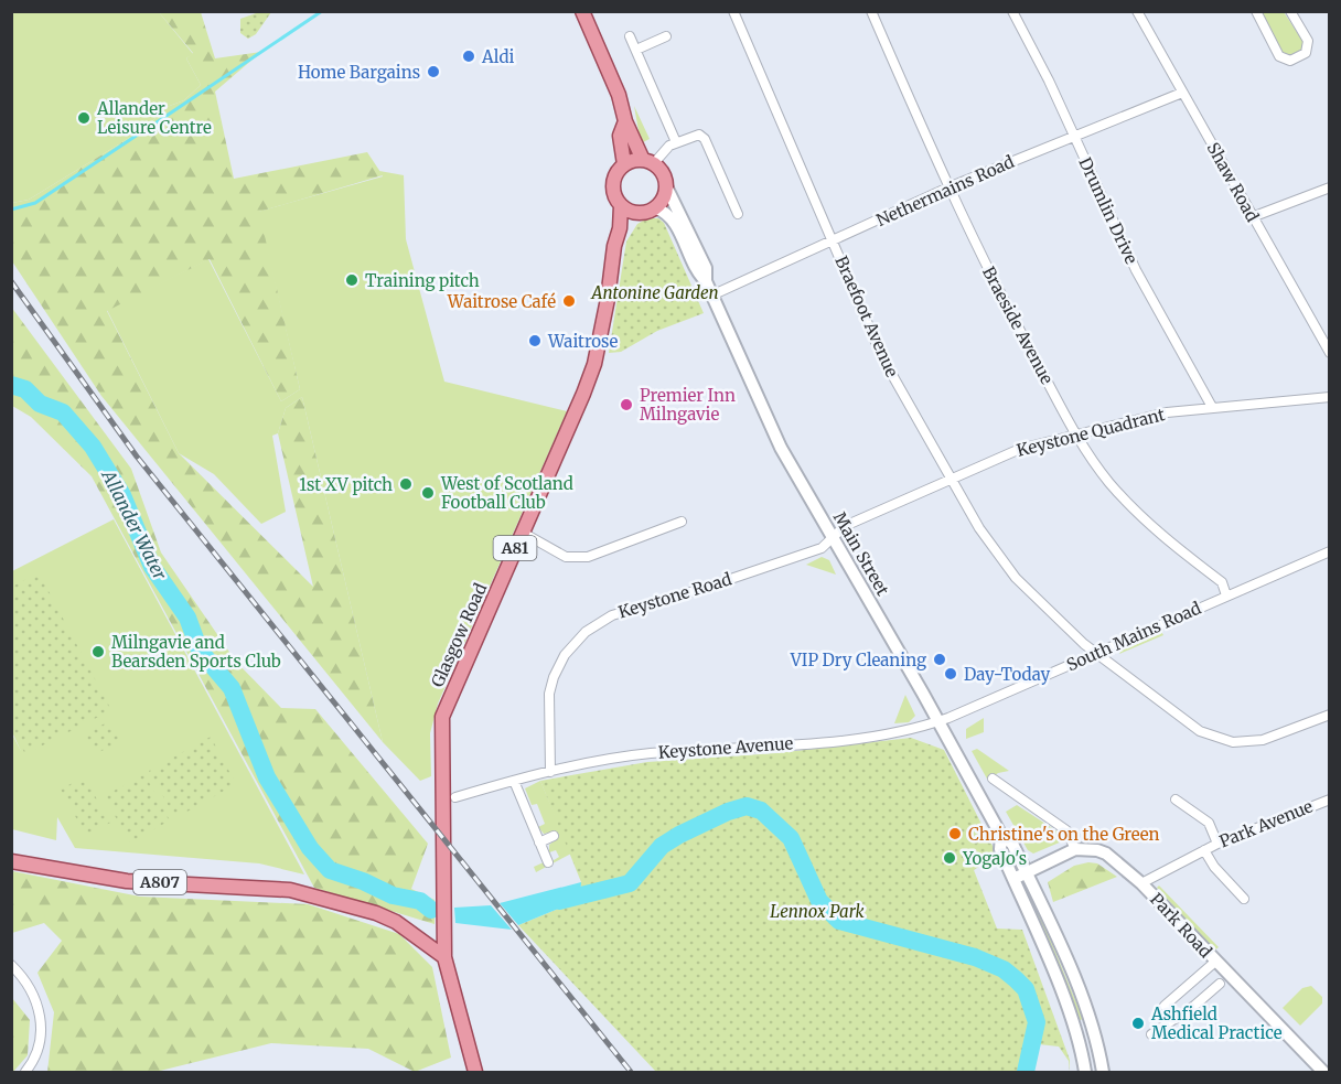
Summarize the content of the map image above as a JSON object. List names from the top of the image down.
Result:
{
  "streets": {
    "main road": [
      "A81",
      "Main Street",
      "Glasgow Road",
      "A807",
      "Park Road"
    ],
    "street": [
      "Shaw Road",
      "Nethermains Road",
      "Drumlin Drive",
      "Braefoot Avenue",
      "Braeside Avenue",
      "Keystone Quadrant",
      "Keystone Road",
      "South Mains Road",
      "Keystone Avenue",
      "Park Avenue"
    ]
  },
  "crossings": [
    ["Shaw Road", "Nethermains Road"],
    ["Nethermains Road", "Drumlin Drive"],
    ["Nethermains Road", "Braefoot Avenue"],
    ["Nethermains Road", "Braeside Avenue"],
    ["Nethermains Road", "Main Street"],
    ["Drumlin Drive", "Keystone Quadrant"],
    ["Braefoot Avenue", "Keystone Quadrant"],
    ["Braefoot Avenue", "South Mains Road"],
    ["Braeside Avenue", "Keystone Quadrant"],
    ["Braeside Avenue", "South Mains Road"],
    ["Keystone Quadrant", "Main Street"],
    ["Keystone Quadrant", "Keystone Road"],
    ["A81", "Main Street"],
    ["A81", "Glasgow Road"],
    ["Main Street", "Keystone Road"],
    ["Main Street", "Glasgow Road"],
    ["Main Street", "South Mains Road"],
    ["Main Street", "Keystone Avenue"],
    ["Keystone Road", "Keystone Avenue"],
    ["Glasgow Road", "A807"],
    ["South Mains Road", "Keystone Avenue"],
    ["Park Avenue", "Park Road"]
  ],
  "water": ["Allander Water"],
  "parks": ["Antonine Garden", "Lennox Park"],
  "places": [
    "Aldi",
    "Home Bargains",
    "Allander Leisure Centre",
    "Training pitch",
    "Waitrose Café",
    "Waitrose",
    "Premier Inn Milngavie",
    "1st XV pitch",
    "West of Scotland Football Club",
    "Milngavie and Bearsden Sports Club",
    "VIP Dry Cleaning",
    "Day-Today",
    "Christine's on the Green",
    "YogaJo's",
    "Ashfield Medical Practice"
  ]
}
